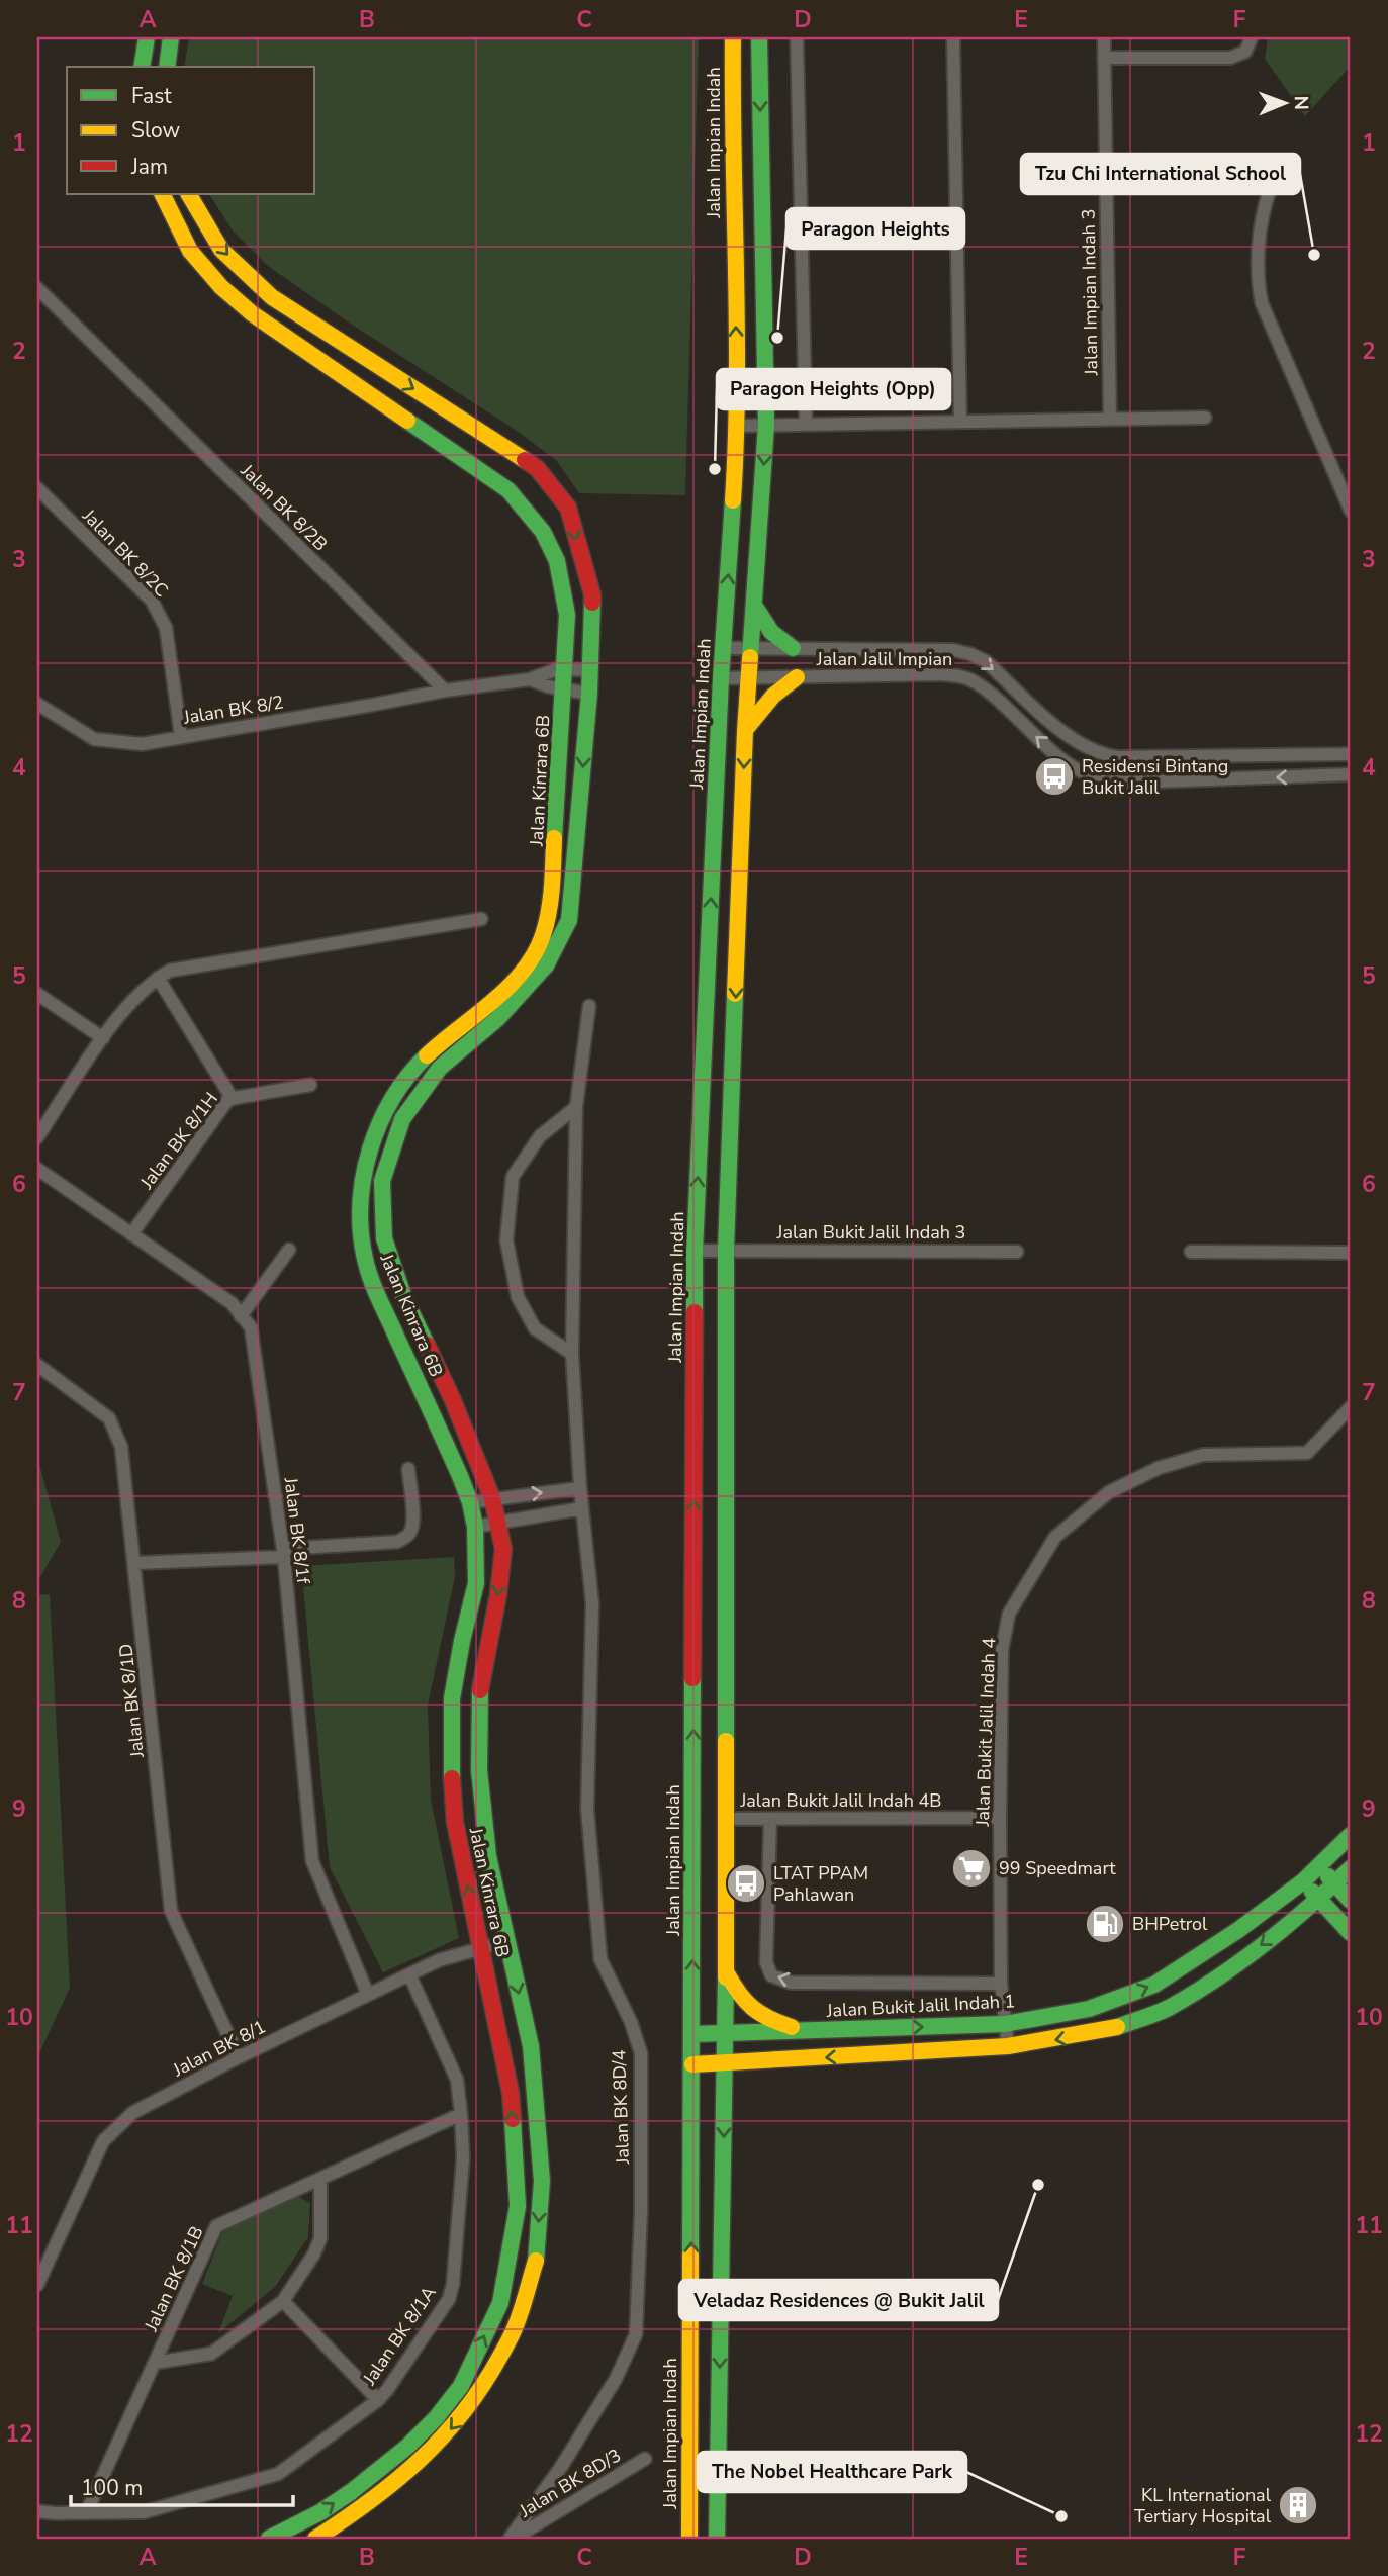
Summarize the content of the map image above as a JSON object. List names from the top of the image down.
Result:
{
  "streets": {
    "street": [
      "Jalan Impian Indah",
      "Jalan Impian Indah 3",
      "Jalan BK 8/2B",
      "Jalan BK 8/2C",
      "Jalan Jalil Impian",
      "Jalan BK 8/2",
      "Jalan Kinrara 6B",
      "Jalan BK 8/1H",
      "Jalan Bukit Jalil Indah 3",
      "Jalan BK 8/1f",
      "Jalan BK 8/1D",
      "Jalan Bukit Jalil Indah 4",
      "Jalan Bukit Jalil Indah 4B",
      "Jalan Bukit Jalil Indah 1",
      "Jalan BK 8/1",
      "Jalan BK 8D/4",
      "Jalan BK 8/1B",
      "Jalan BK 8/1A",
      "Jalan BK 8D/3"
    ]
  },
  "crossings": [
    ["Jalan Impian Indah", "Jalan Jalil Impian"],
    ["Jalan Impian Indah", "Jalan Bukit Jalil Indah 3"],
    ["Jalan Impian Indah", "Jalan Bukit Jalil Indah 1"],
    ["Jalan BK 8/2B", "Jalan BK 8/2"],
    ["Jalan BK 8/2C", "Jalan BK 8/2"],
    ["Jalan Kinrara 6B", "Jalan BK 8/1"],
    ["Jalan BK 8/1H", "Jalan BK 8/1f"],
    ["Jalan BK 8/1f", "Jalan BK 8/1"],
    ["Jalan BK 8/1D", "Jalan BK 8/1"],
    ["Jalan Bukit Jalil Indah 4", "Jalan Bukit Jalil Indah 4B"],
    ["Jalan Bukit Jalil Indah 4", "Jalan Bukit Jalil Indah 1"],
    ["Jalan BK 8/1", "Jalan BK 8/1A"],
    ["Jalan BK 8D/4", "Jalan BK 8D/3"],
    ["Jalan BK 8/1B", "Jalan BK 8/1A"]
  ],
  "places": {
    "other": [
      "Tzu Chi International School",
      "Paragon Heights",
      "Paragon Heights (Opp)",
      "Veladaz Residences @ Bukit Jalil",
      "The Nobel Healthcare Park"
    ],
    "bus stop": ["Residensi Bintang Bukit Jalil", "LTAT PPAM Pahlawan"],
    "supermarket": ["99 Speedmart"],
    "fuel station": ["BHPetrol"],
    "building": ["KL International Tertiary Hospital"]
  },
  "legend": ["Fast", "Slow", "Jam"],
  "scale_bar": "100 m",
  "north": "right",
  "grid": {
    "columns": [
      "A",
      "B",
      "C",
      "D",
      "E",
      "F"
    ],
    "rows": [
      "1",
      "2",
      "3",
      "4",
      "5",
      "6",
      "7",
      "8",
      "9",
      "10",
      "11",
      "12"
    ]
  }
}
